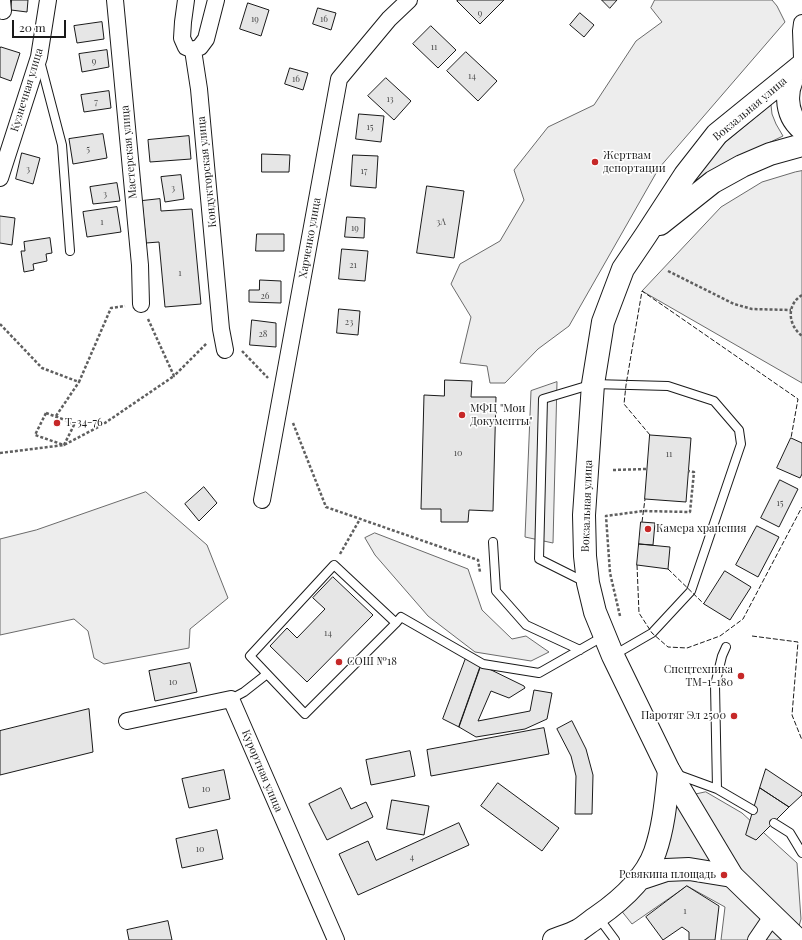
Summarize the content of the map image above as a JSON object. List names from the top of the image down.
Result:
{
  "streets": {
    "main road": ["Вокзальная улица"],
    "street": [
      "Кузнечная улица",
      "Мастерская улица",
      "Кондукторская улица",
      "Харченко улица",
      "Курортная улица"
    ]
  },
  "places": [
    "Жертвам депортации",
    "МФЦ \"Мои Документы\"",
    "Т-34-76",
    "Камера хранения",
    "СОШ №18",
    "Спецтехника ТМ-1-180",
    "Паротяг Эл 2500",
    "Ревякина площадь"
  ],
  "house_numbers": [
    "9",
    "19",
    "16",
    "11",
    "9",
    "14",
    "16",
    "13",
    "7",
    "15",
    "5",
    "3",
    "17",
    "3",
    "3",
    "1",
    "3А",
    "19",
    "21",
    "1",
    "26",
    "23",
    "28",
    "10",
    "11",
    "15",
    "14",
    "10",
    "10",
    "10",
    "4",
    "1"
  ],
  "scale_bar": "20 m"
}
